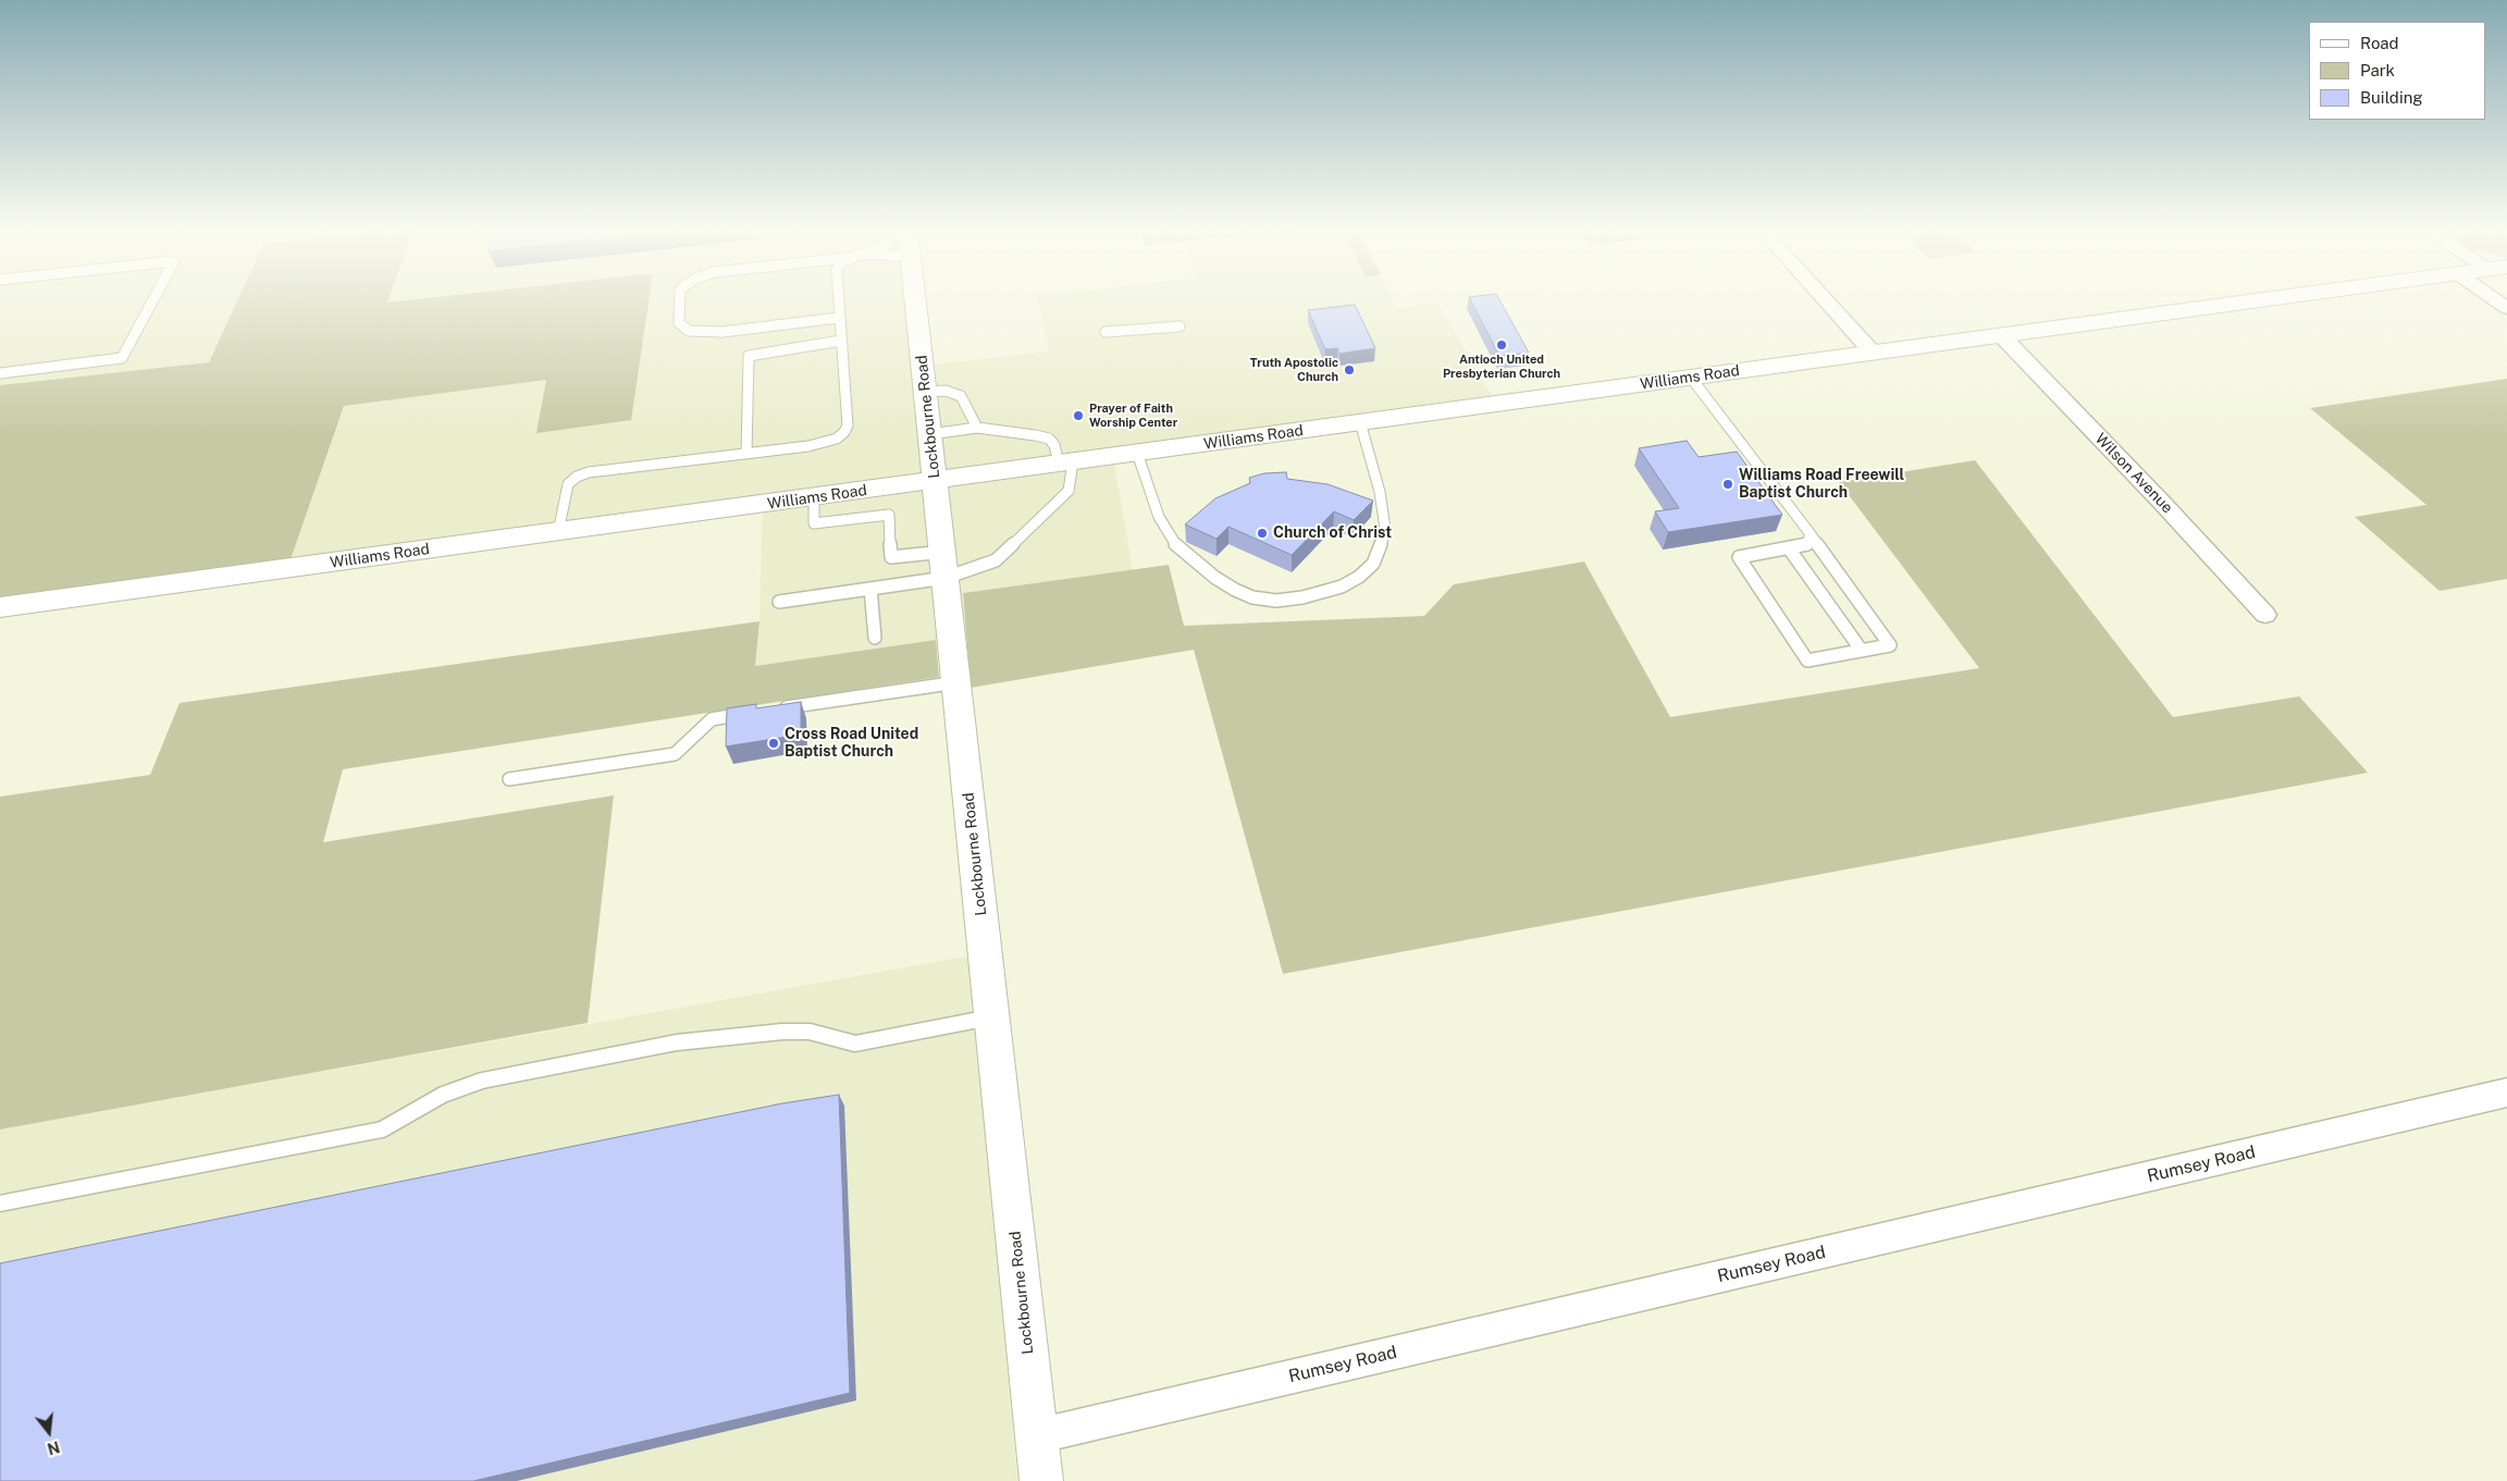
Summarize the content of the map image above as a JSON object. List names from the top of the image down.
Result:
{
  "streets": {
    "main road": ["Williams Road", "Lockbourne Road"],
    "street": ["Wilson Avenue", "Rumsey Road"]
  },
  "crossings": [
    ["Williams Road", "Lockbourne Road"],
    ["Williams Road", "Wilson Avenue"],
    ["Lockbourne Road", "Rumsey Road"]
  ],
  "places": [
    "Antioch United Presbyterian Church",
    "Truth Apostolic Church",
    "Prayer of Faith Worship Center",
    "Williams Road Freewill Baptist Church",
    "Church of Christ",
    "Cross Road United Baptist Church"
  ],
  "legend": ["Road", "Park", "Building"],
  "north": "bottom"
}
